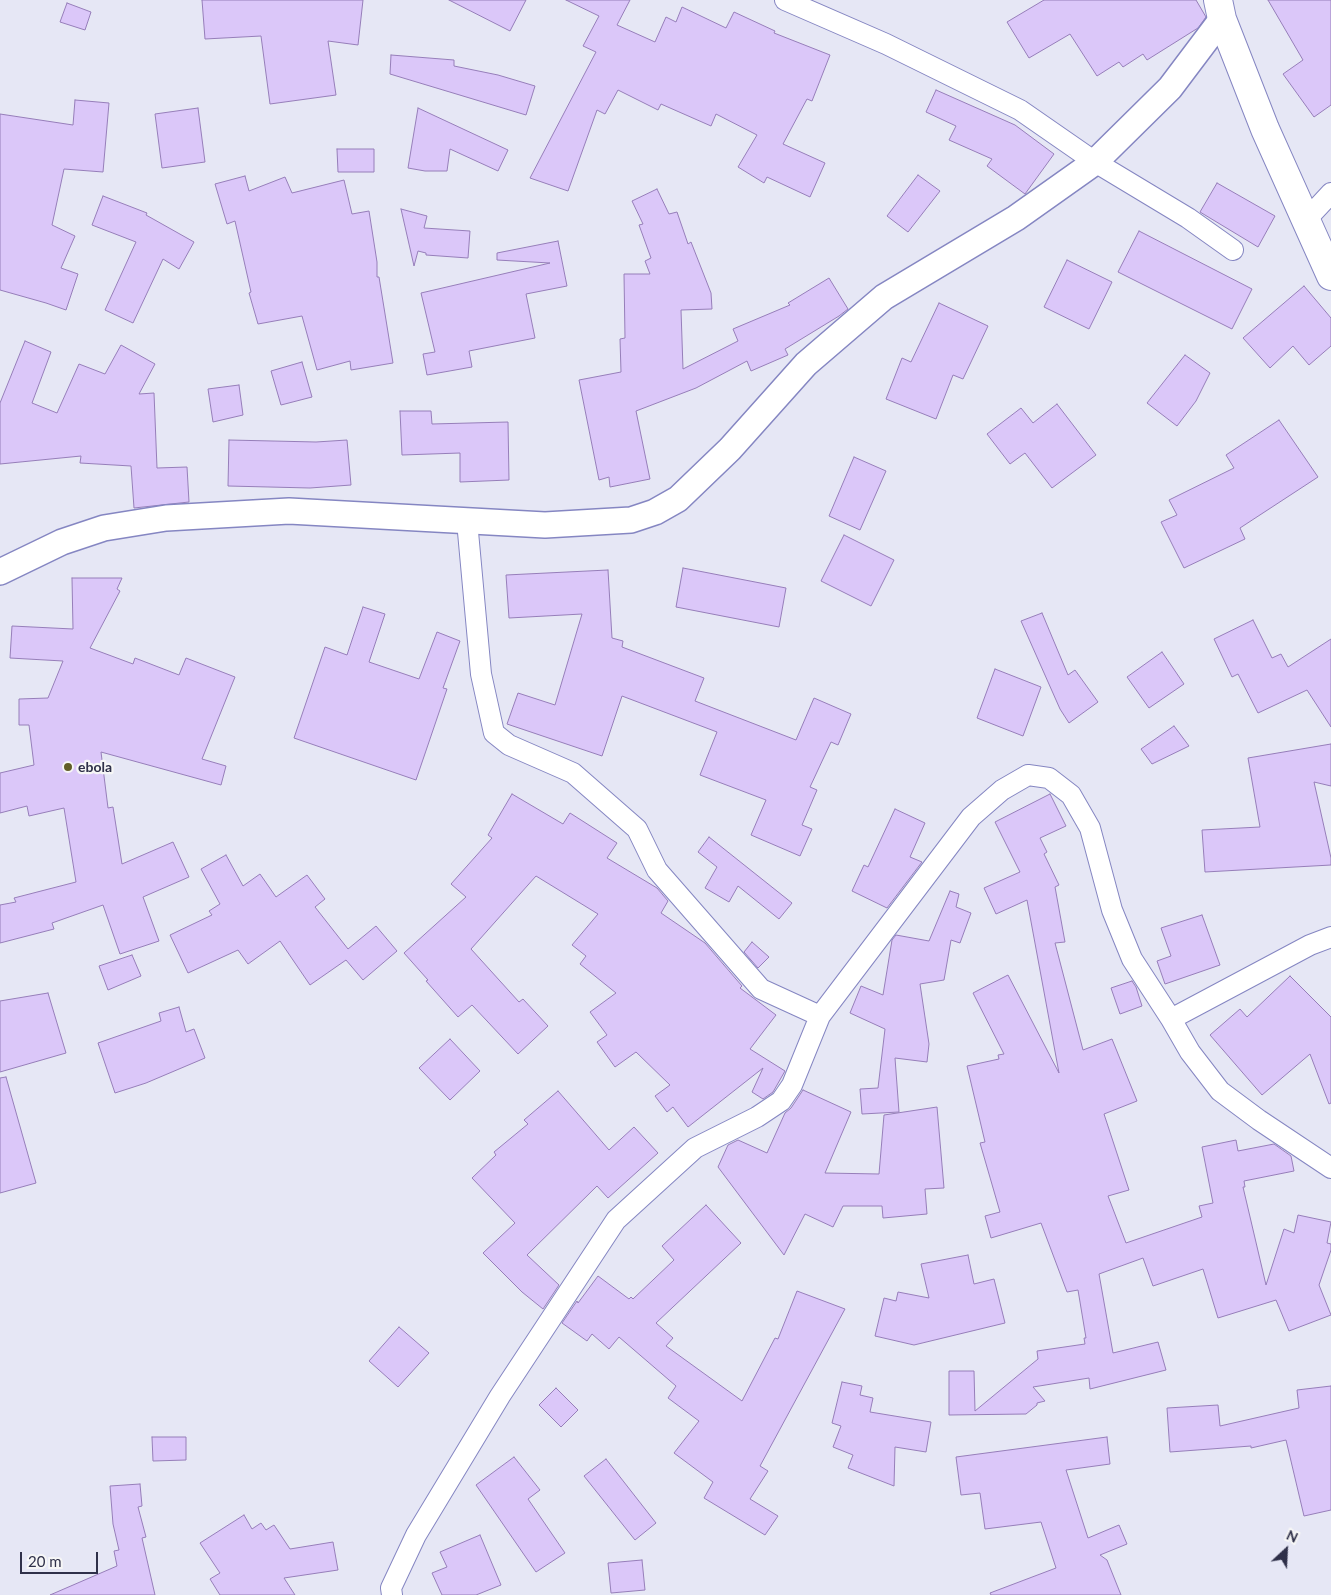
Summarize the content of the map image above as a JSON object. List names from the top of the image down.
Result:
{
  "places": ["ebola"],
  "scale_bar": "20 m",
  "north": "top right"
}
